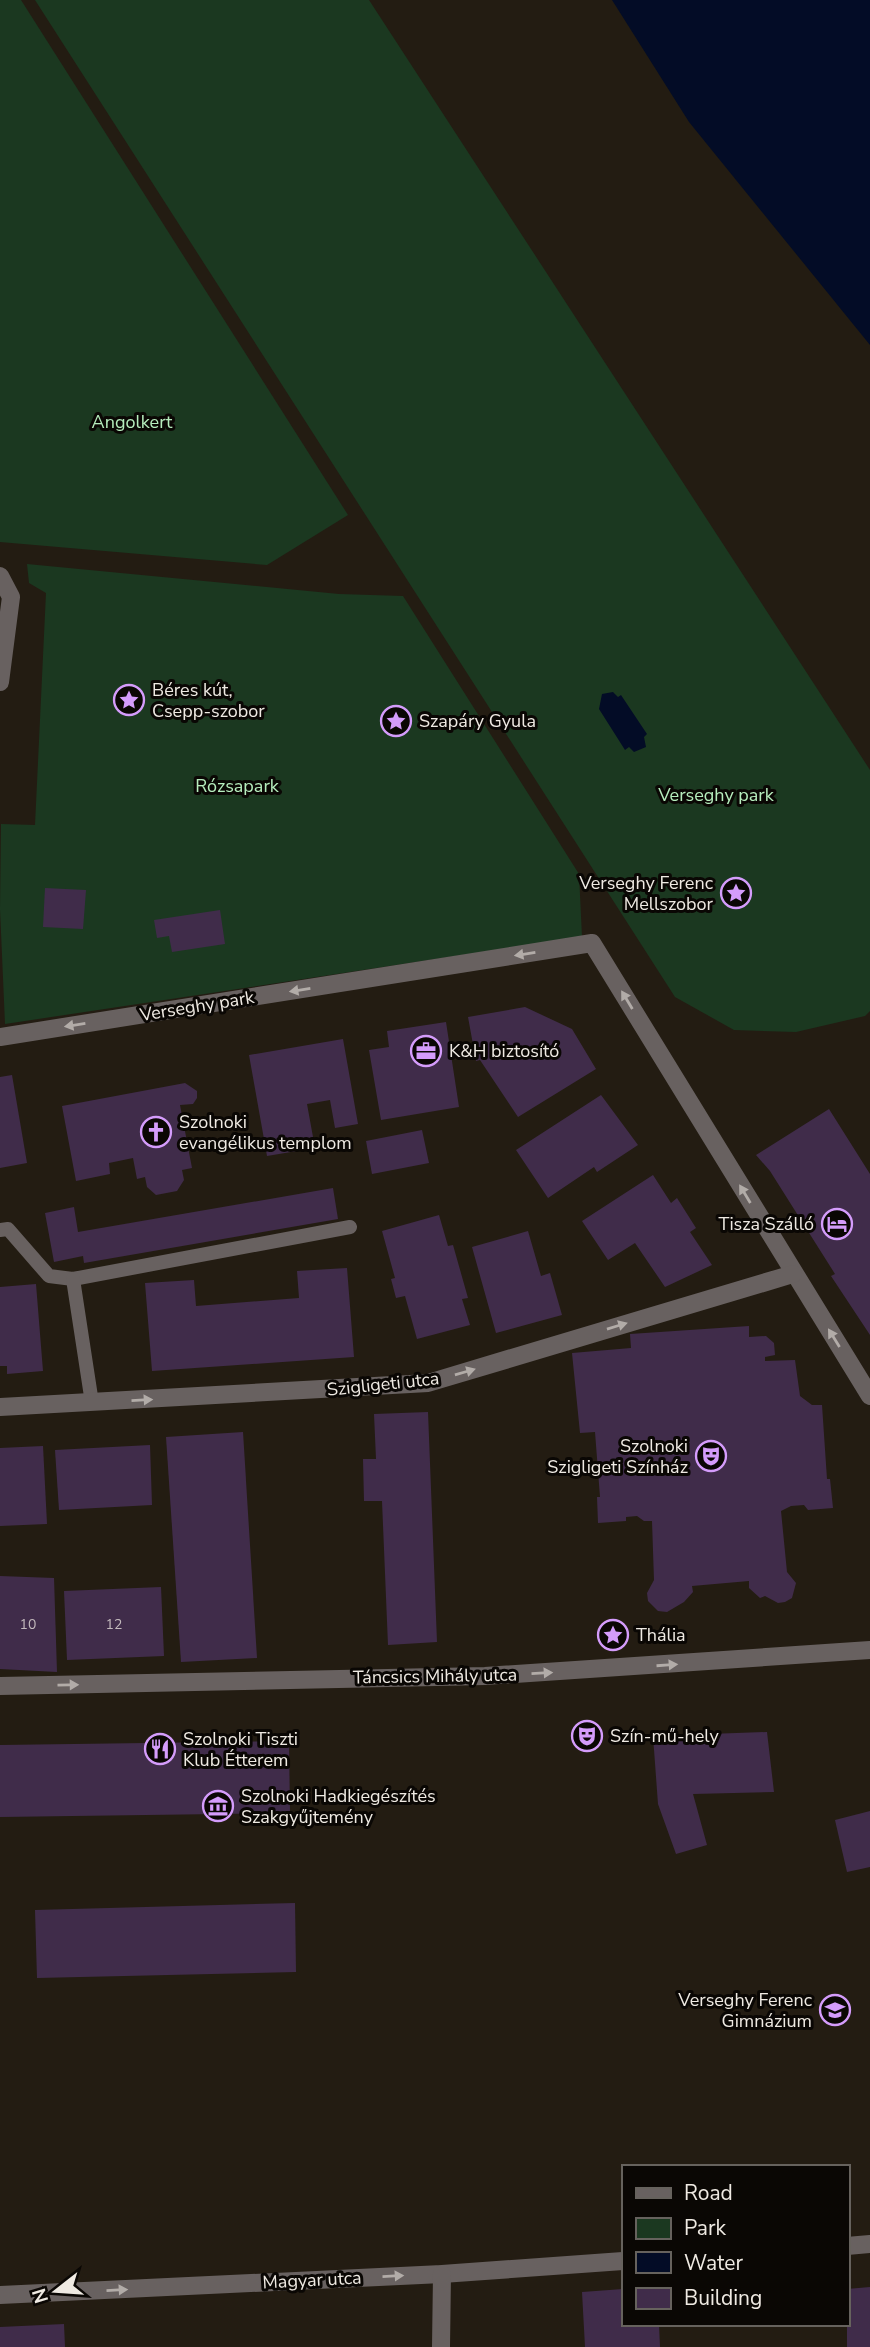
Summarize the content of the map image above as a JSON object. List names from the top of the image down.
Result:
{
  "streets": {
    "street": [
      "Verseghy park",
      "Szigligeti utca",
      "Táncsics Mihály utca",
      "Magyar utca"
    ]
  },
  "crossings": [
    ["Verseghy park", "Szigligeti utca"]
  ],
  "one_way": [
    "Verseghy park",
    "Szigligeti utca",
    "Táncsics Mihály utca",
    "Magyar utca"
  ],
  "parks": ["Angolkert", "Rózsapark", "Verseghy park"],
  "places": {
    "place": [
      "Béres kút, Csepp-szobor",
      "Szapáry Gyula",
      "Verseghy Ferenc Mellszobor",
      "Thália"
    ],
    "office": ["K&H biztosító"],
    "church": ["Szolnoki evangélikus templom"],
    "hotel": ["Tisza Szálló"],
    "theatre": ["Szolnoki Szigligeti Színház", "Szín-mű-hely"],
    "restaurant": ["Szolnoki Tiszti Klub Étterem"],
    "museum": ["Szolnoki Hadkiegészítés Szakgyűjtemény"],
    "school or university": ["Verseghy Ferenc Gimnázium"]
  },
  "house_numbers": ["10", "12"],
  "legend": [
    "Road",
    "Park",
    "Water",
    "Building"
  ],
  "north": "left"
}
